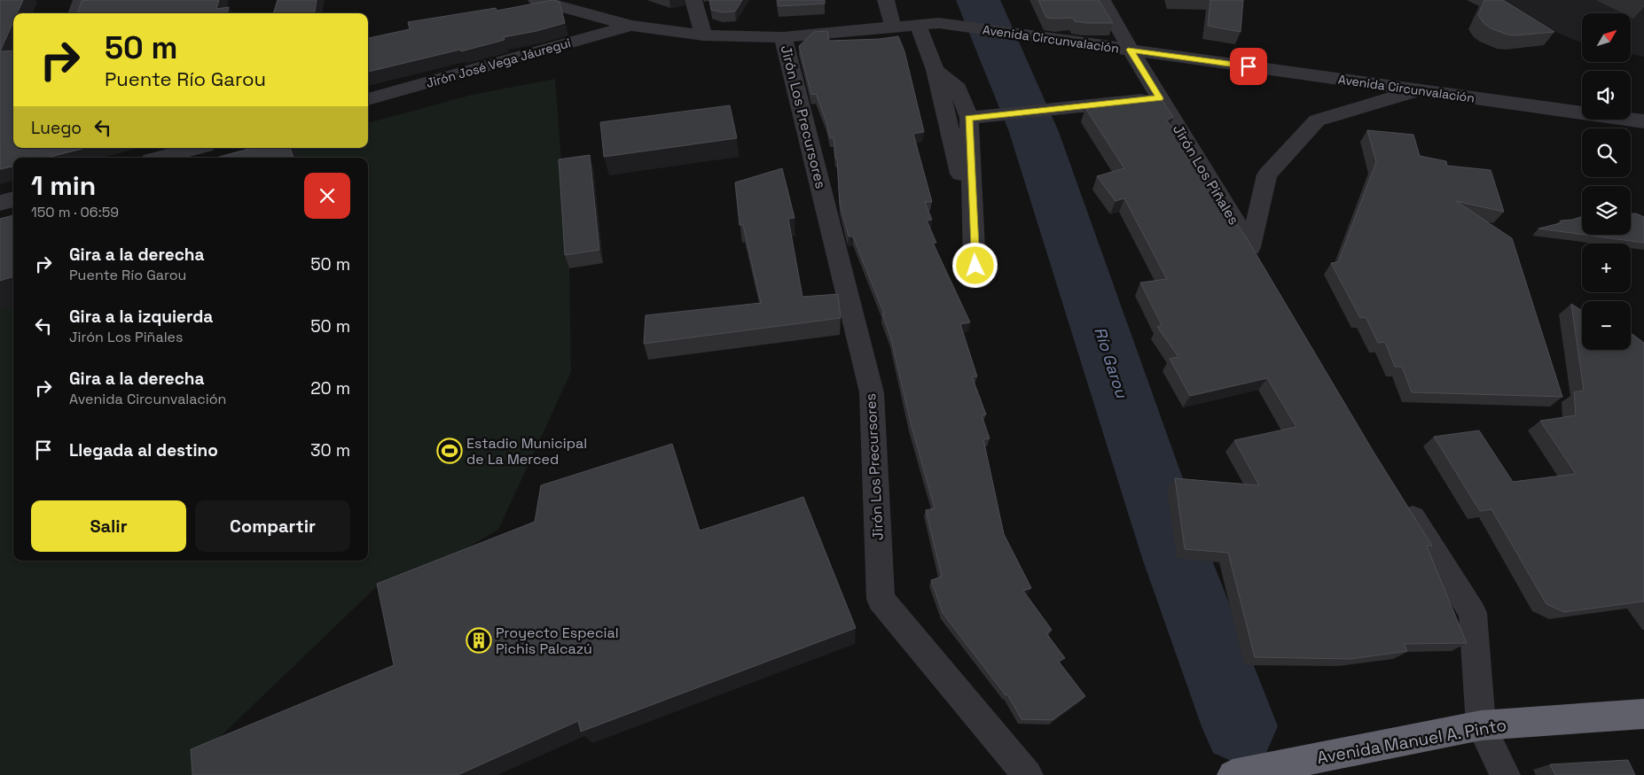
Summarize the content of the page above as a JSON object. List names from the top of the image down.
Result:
{
  "streets": {
    "highway": ["Avenida Manuel A. Pinto"],
    "street": [
      "Avenida Circunvalación",
      "Jirón José Vega Jáuregui",
      "Jirón Los Precursores",
      "Jirón Los Piñales"
    ]
  },
  "crossings": [
    ["Avenida Circunvalación", "Jirón José Vega Jáuregui"],
    ["Avenida Circunvalación", "Jirón Los Precursores"],
    ["Avenida Circunvalación", "Jirón Los Piñales"]
  ],
  "water": ["Río Garou"],
  "places": {
    "sports": ["Estadio Municipal de La Merced"],
    "building": ["Proyecto Especial Pichis Palcazú"]
  },
  "north": "top right",
  "page": {
    "map_buttons": ["+", "−"],
    "turn": ["50 m", "Puente Río Garou"],
    "then": "Luego",
    "heading": ["1 min", "150 m · 06:59"],
    "list": [
      {
        "name": "Gira a la derecha",
        "note": "Puente Río Garou",
        "value": "50 m"
      },
      {
        "name": "Gira a la izquierda",
        "note": "Jirón Los Piñales",
        "value": "50 m"
      },
      {
        "name": "Gira a la derecha",
        "note": "Avenida Circunvalación",
        "value": "20 m"
      },
      {
        "name": "Llegada al destino",
        "value": "30 m"
      }
    ],
    "buttons": ["Salir", "Compartir"]
  }
}
